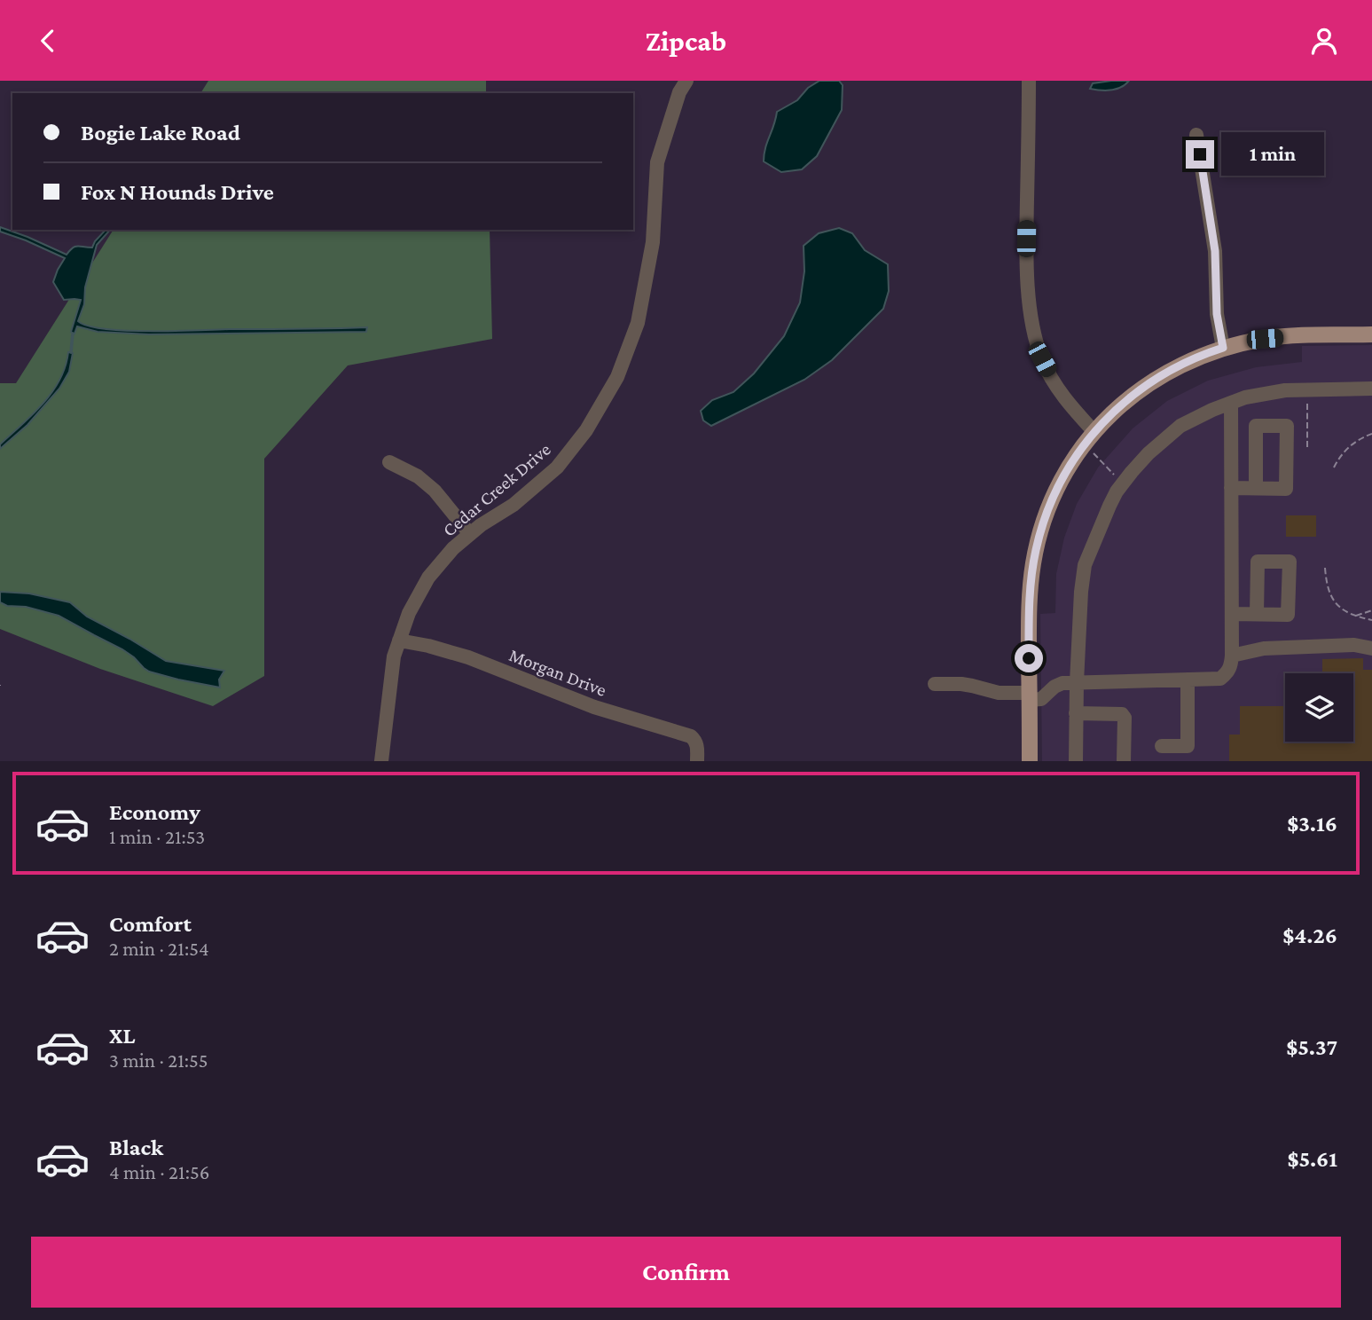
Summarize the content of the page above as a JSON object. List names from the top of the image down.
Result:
{
  "streets": {
    "street": ["Cedar Creek Drive", "Morgan Drive"]
  },
  "crossings": [
    ["Cedar Creek Drive", "Morgan Drive"]
  ],
  "page": {
    "header": "Zipcab",
    "banner": ["Bogie Lake Road", "Fox N Hounds Drive"],
    "bubble": "1 min",
    "list": [
      {
        "name": "Economy",
        "note": "1 min · 21:53",
        "value": "$3.16"
      },
      {
        "name": "Comfort",
        "note": "2 min · 21:54",
        "value": "$4.26"
      },
      {
        "name": "XL",
        "note": "3 min · 21:55",
        "value": "$5.37"
      },
      {
        "name": "Black",
        "note": "4 min · 21:56",
        "value": "$5.61"
      }
    ],
    "buttons": "Confirm"
  }
}
